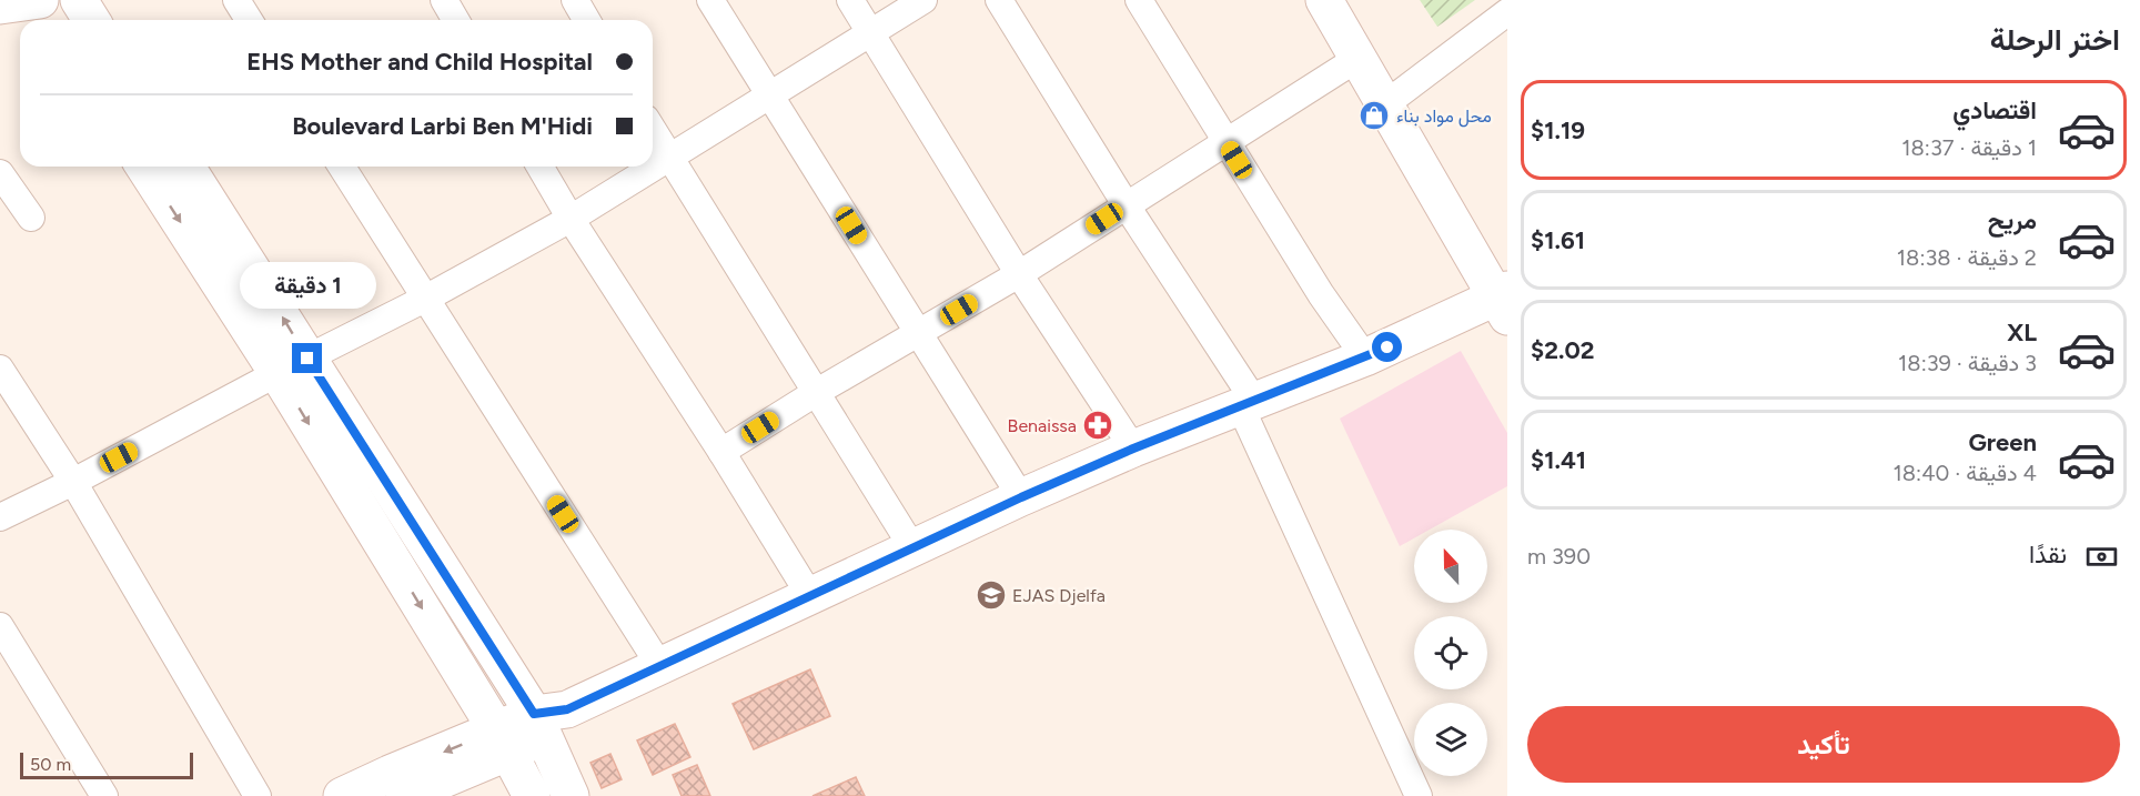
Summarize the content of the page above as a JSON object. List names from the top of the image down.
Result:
{
  "places": {
    "shop": ["محل مواد بناء"],
    "pharmacy": ["Benaissa"],
    "school or university": ["EJAS Djelfa"]
  },
  "scale_bar": "50 m",
  "north": "top",
  "page": {
    "heading": "اختر الرحلة",
    "banner": ["EHS Mother and Child Hospital", "Boulevard Larbi Ben M'Hidi"],
    "list": [
      {
        "name": "اقتصادي",
        "note": "1 دقيقة · 18:37",
        "value": "$1.19"
      },
      {
        "name": "مريح",
        "note": "2 دقيقة · 18:38",
        "value": "$1.61"
      },
      {
        "name": "XL",
        "note": "3 دقيقة · 18:39",
        "value": "$2.02"
      },
      {
        "name": "Green",
        "note": "4 دقيقة · 18:40",
        "value": "$1.41"
      }
    ],
    "bubble": "1 دقيقة",
    "pay": ["نقدًا", "390 m"],
    "buttons": "تأكيد",
    "scale": "50 m"
  }
}
